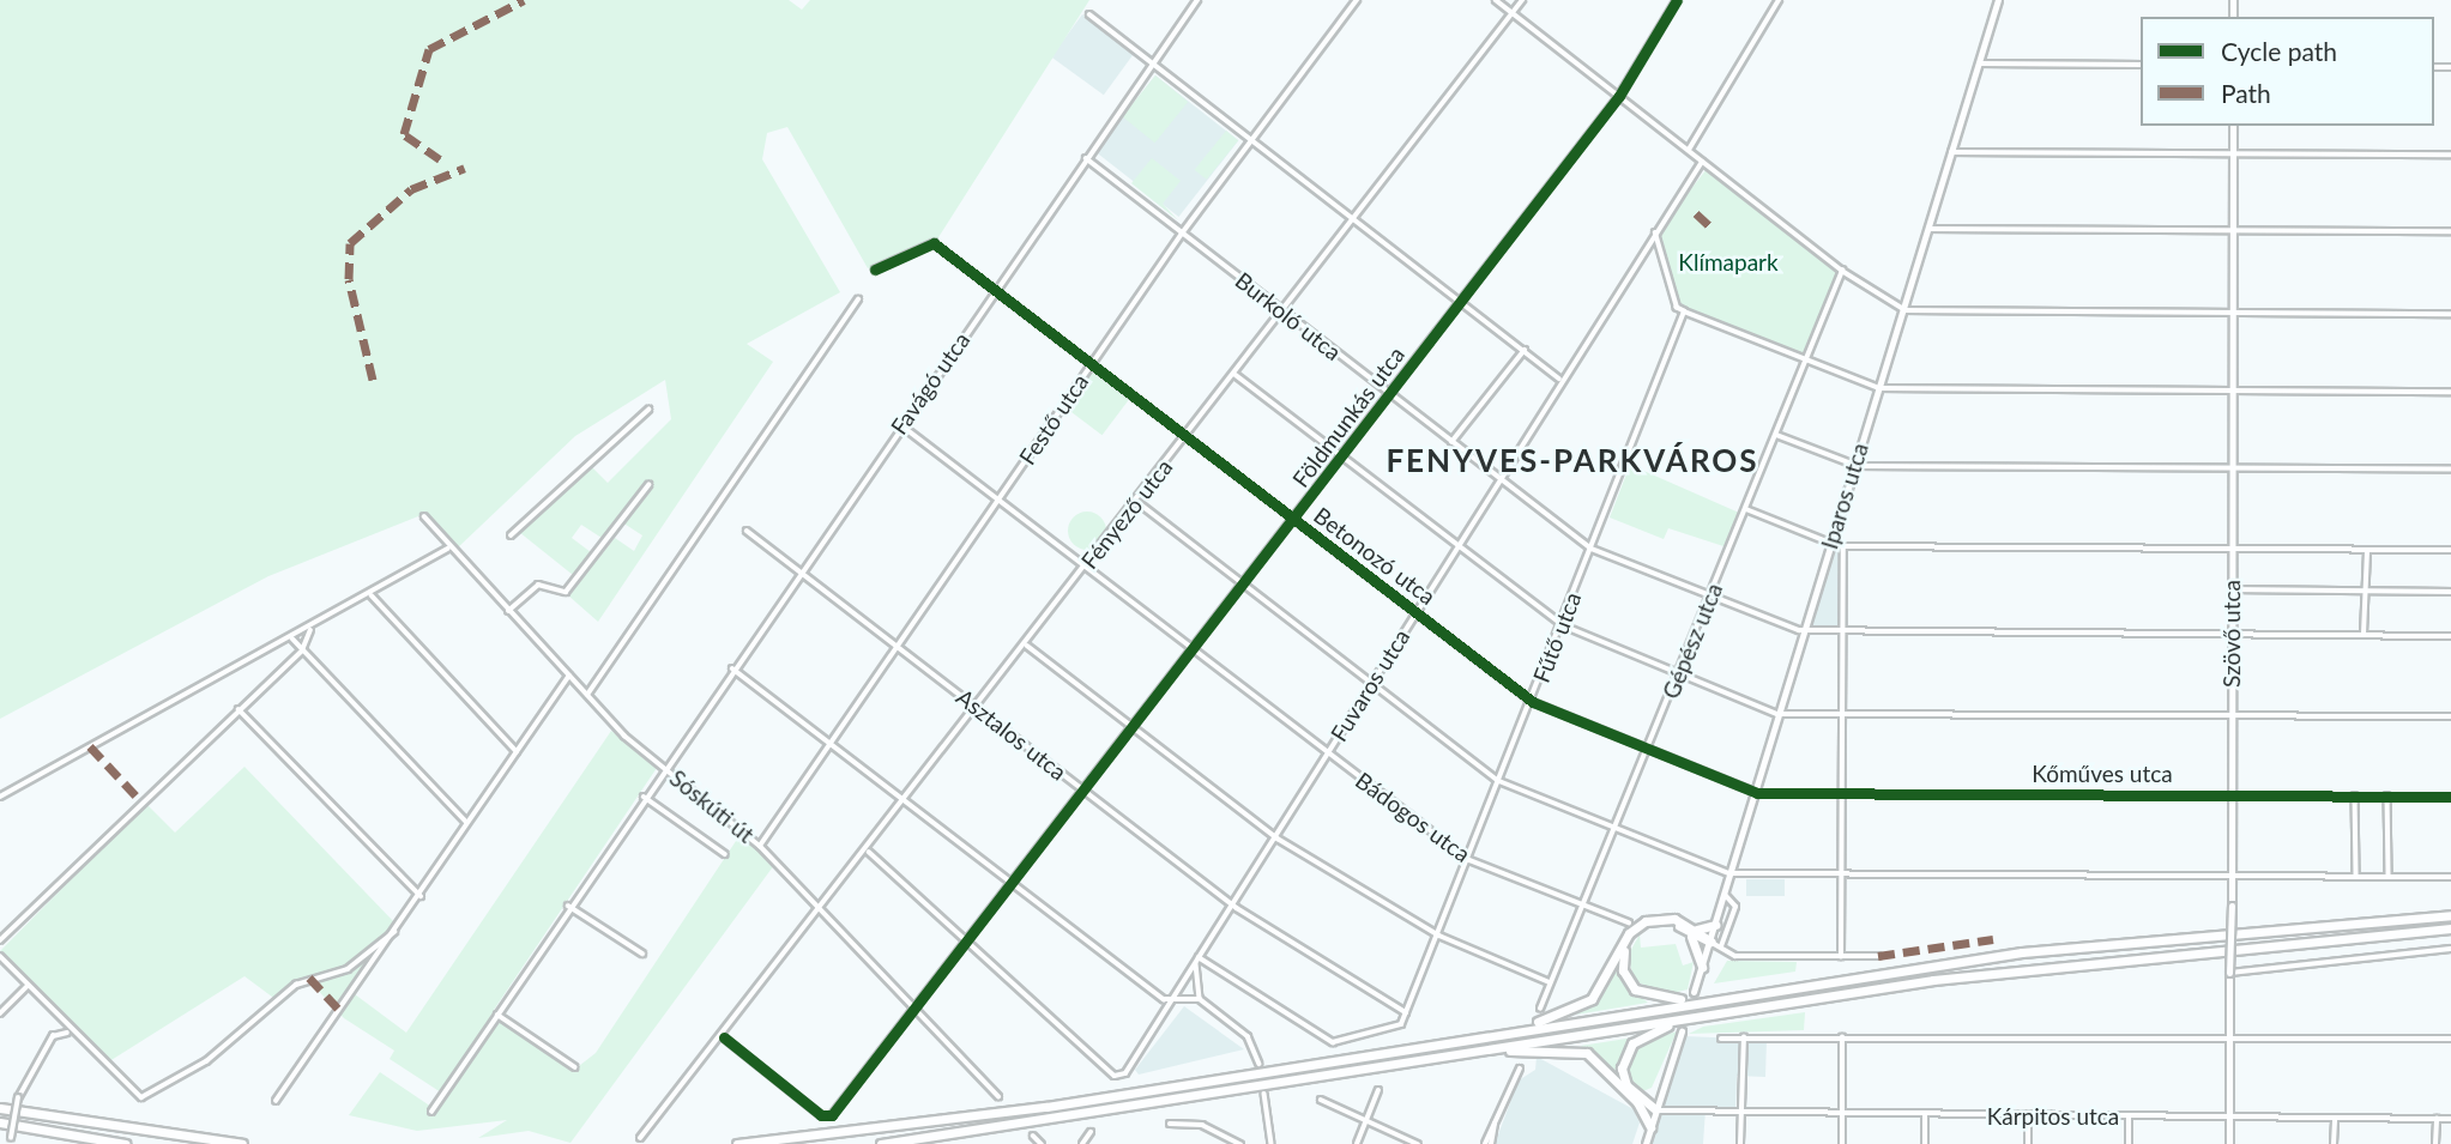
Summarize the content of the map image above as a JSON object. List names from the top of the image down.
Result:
{
  "streets": {
    "street": [
      "Burkoló utca",
      "Favágó utca",
      "Földmunkás utca",
      "Festő utca",
      "Iparos utca",
      "Fényező utca",
      "Betonozó utca",
      "Szövő utca",
      "Fűtő utca",
      "Gépész utca",
      "Fuvaros utca",
      "Asztalos utca",
      "Kőműves utca",
      "Sóskúti út",
      "Bádogos utca",
      "Kárpitos utca"
    ]
  },
  "crossings": [
    ["Burkoló utca", "Favágó utca"],
    ["Burkoló utca", "Földmunkás utca"],
    ["Burkoló utca", "Festő utca"],
    ["Burkoló utca", "Iparos utca"],
    ["Burkoló utca", "Fényező utca"],
    ["Burkoló utca", "Szövő utca"],
    ["Burkoló utca", "Fűtő utca"],
    ["Burkoló utca", "Gépész utca"],
    ["Burkoló utca", "Fuvaros utca"],
    ["Favágó utca", "Betonozó utca"],
    ["Favágó utca", "Asztalos utca"],
    ["Favágó utca", "Sóskúti út"],
    ["Favágó utca", "Bádogos utca"],
    ["Földmunkás utca", "Fényező utca"],
    ["Földmunkás utca", "Betonozó utca"],
    ["Földmunkás utca", "Fuvaros utca"],
    ["Földmunkás utca", "Asztalos utca"],
    ["Földmunkás utca", "Sóskúti út"],
    ["Földmunkás utca", "Bádogos utca"],
    ["Festő utca", "Betonozó utca"],
    ["Festő utca", "Asztalos utca"],
    ["Festő utca", "Sóskúti út"],
    ["Festő utca", "Bádogos utca"],
    ["Iparos utca", "Betonozó utca"],
    ["Iparos utca", "Kőműves utca"],
    ["Fényező utca", "Betonozó utca"],
    ["Fényező utca", "Asztalos utca"],
    ["Fényező utca", "Sóskúti út"],
    ["Fényező utca", "Bádogos utca"],
    ["Betonozó utca", "Fűtő utca"],
    ["Betonozó utca", "Gépész utca"],
    ["Betonozó utca", "Fuvaros utca"],
    ["Betonozó utca", "Kőműves utca"],
    ["Szövő utca", "Kőműves utca"],
    ["Szövő utca", "Kárpitos utca"],
    ["Fűtő utca", "Asztalos utca"],
    ["Fűtő utca", "Bádogos utca"],
    ["Gépész utca", "Bádogos utca"],
    ["Fuvaros utca", "Asztalos utca"],
    ["Fuvaros utca", "Bádogos utca"]
  ],
  "districts": ["FENYVES-PARKVÁROS"],
  "parks": ["Klímapark"],
  "legend": ["Cycle path", "Path"]
}
